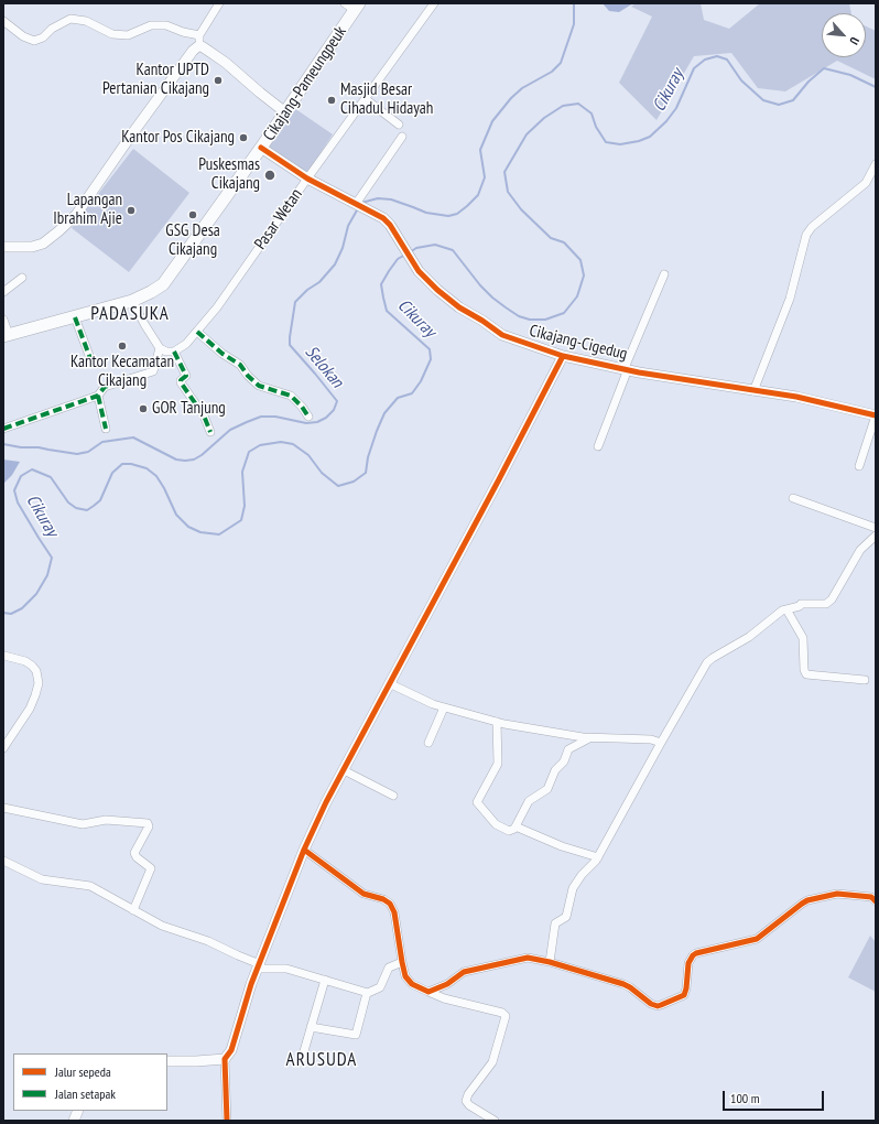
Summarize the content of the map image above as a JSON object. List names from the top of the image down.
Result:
{
  "streets": {
    "main road": ["Cikajang-Pameungpeuk"],
    "street": ["Pasar Wetan", "Cikajang-Cigedug"]
  },
  "crossings": [
    ["Cikajang-Pameungpeuk", "Cikajang-Cigedug"],
    ["Pasar Wetan", "Cikajang-Cigedug"]
  ],
  "districts": ["PADASUKA", "ARUSUDA"],
  "water": ["Cikuray", "Selokan"],
  "places": [
    "Kantor UPTD Pertanian Cikajang",
    "Masjid Besar Cihadul Hidayah",
    "Kantor Pos Cikajang",
    "Puskesmas Cikajang",
    "Lapangan Ibrahim Ajie",
    "GSG Desa Cikajang",
    "Kantor Kecamatan Cikajang",
    "GOR Tanjung"
  ],
  "legend": ["Jalur sepeda", "Jalan setapak"],
  "scale_bar": "100 m",
  "north": "bottom right"
}
